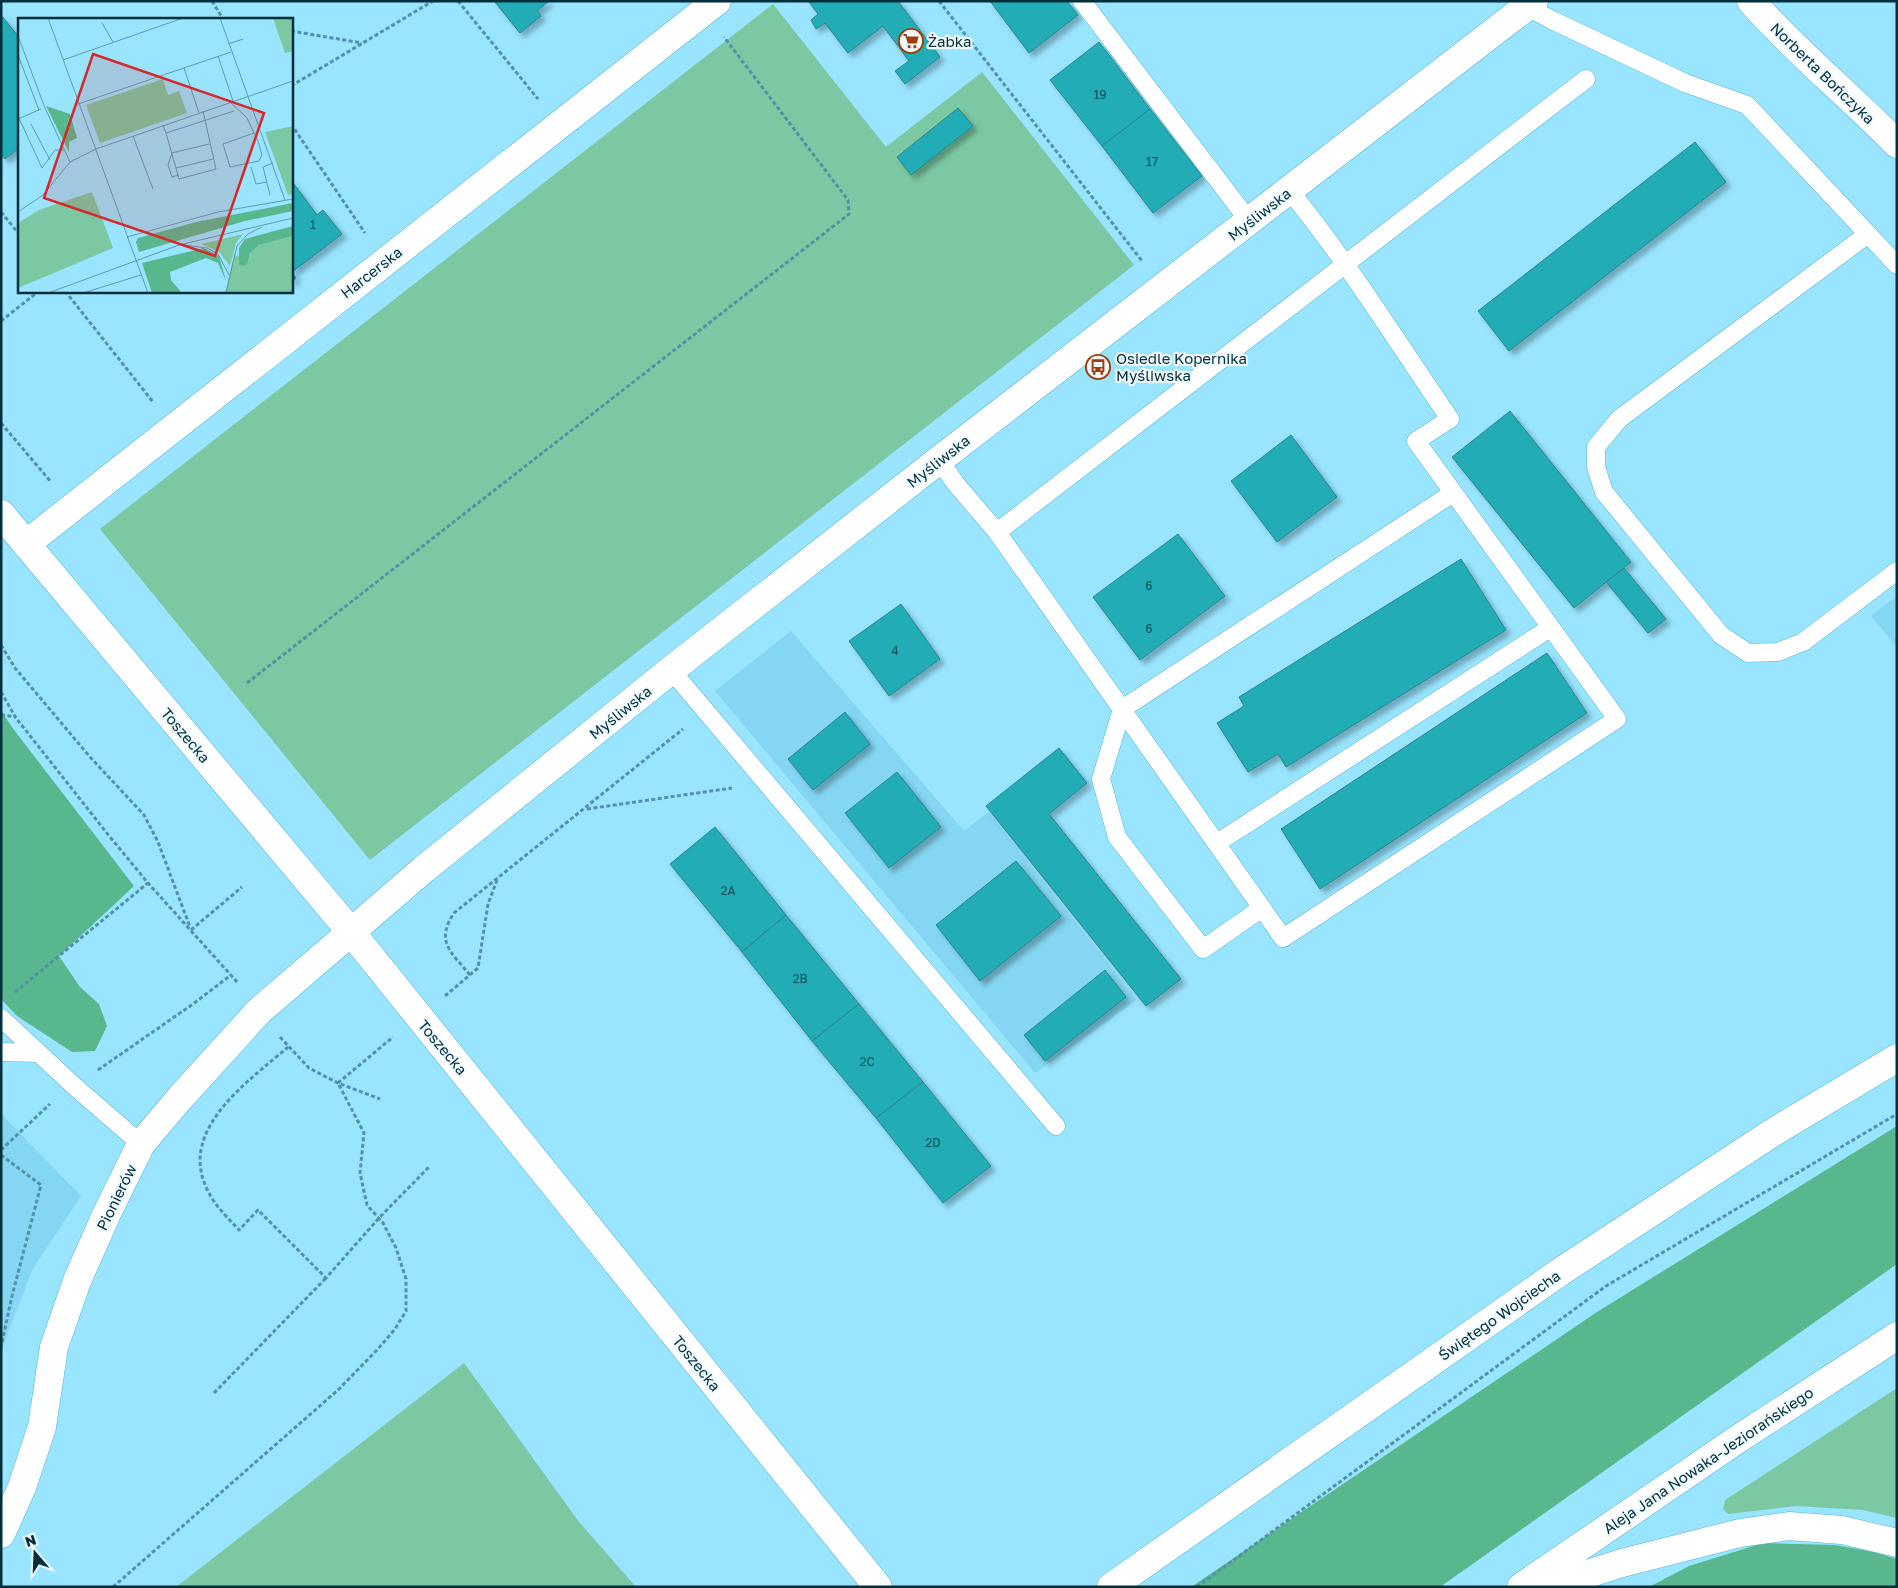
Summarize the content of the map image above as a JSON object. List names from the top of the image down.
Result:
{
  "streets": {
    "main road": [
      "Norberta Bończyka",
      "Myśliwska",
      "Harcerska",
      "Toszecka",
      "Pionierów",
      "Świętego Wojciecha",
      "Aleja Jana Nowaka-Jeziorańskiego"
    ]
  },
  "crossings": [
    ["Myśliwska", "Toszecka"],
    ["Myśliwska", "Pionierów"],
    ["Harcerska", "Toszecka"],
    ["Toszecka", "Pionierów"]
  ],
  "places": {
    "supermarket": ["Żabka"],
    "bus stop": ["Osiedle Kopernika Myśliwska"]
  },
  "house_numbers": [
    "19",
    "17",
    "1",
    "6",
    "6",
    "4",
    "2A",
    "2B",
    "2C",
    "2D"
  ],
  "north": "top"
}
